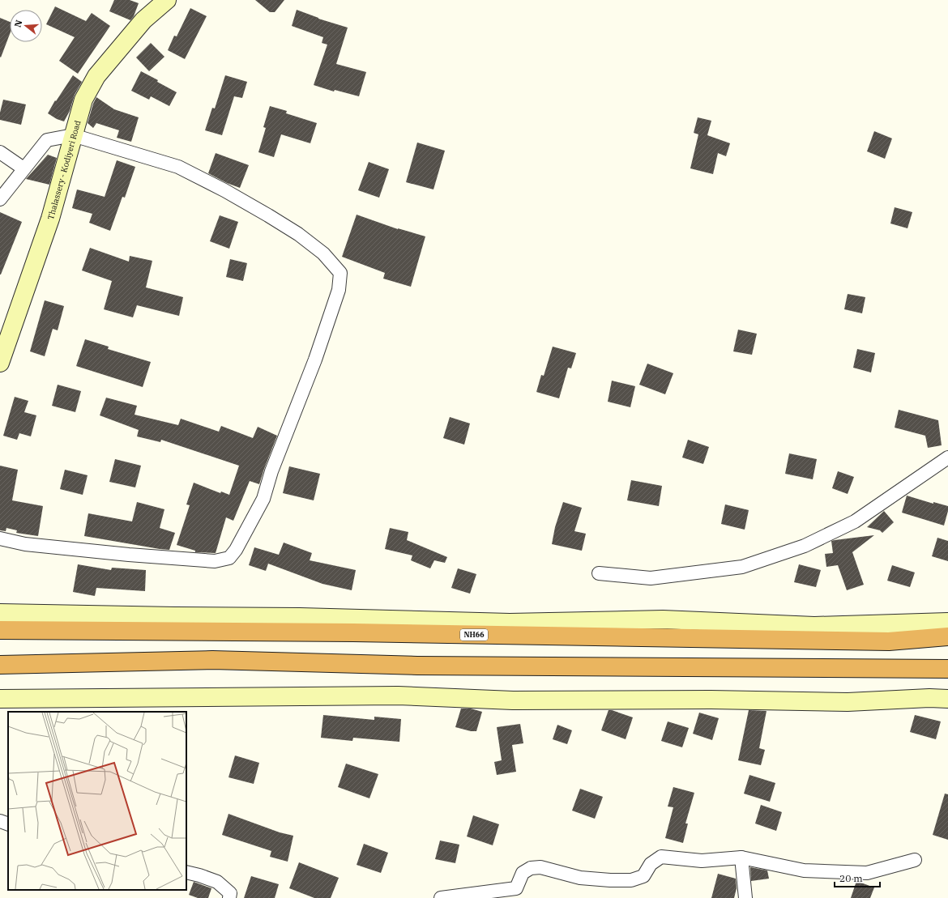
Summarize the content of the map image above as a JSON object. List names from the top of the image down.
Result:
{
  "streets": {
    "highway": ["NH66"],
    "street": ["Thalassery - Kodiyeri Road"]
  },
  "scale_bar": "20 m",
  "north": "left"
}
